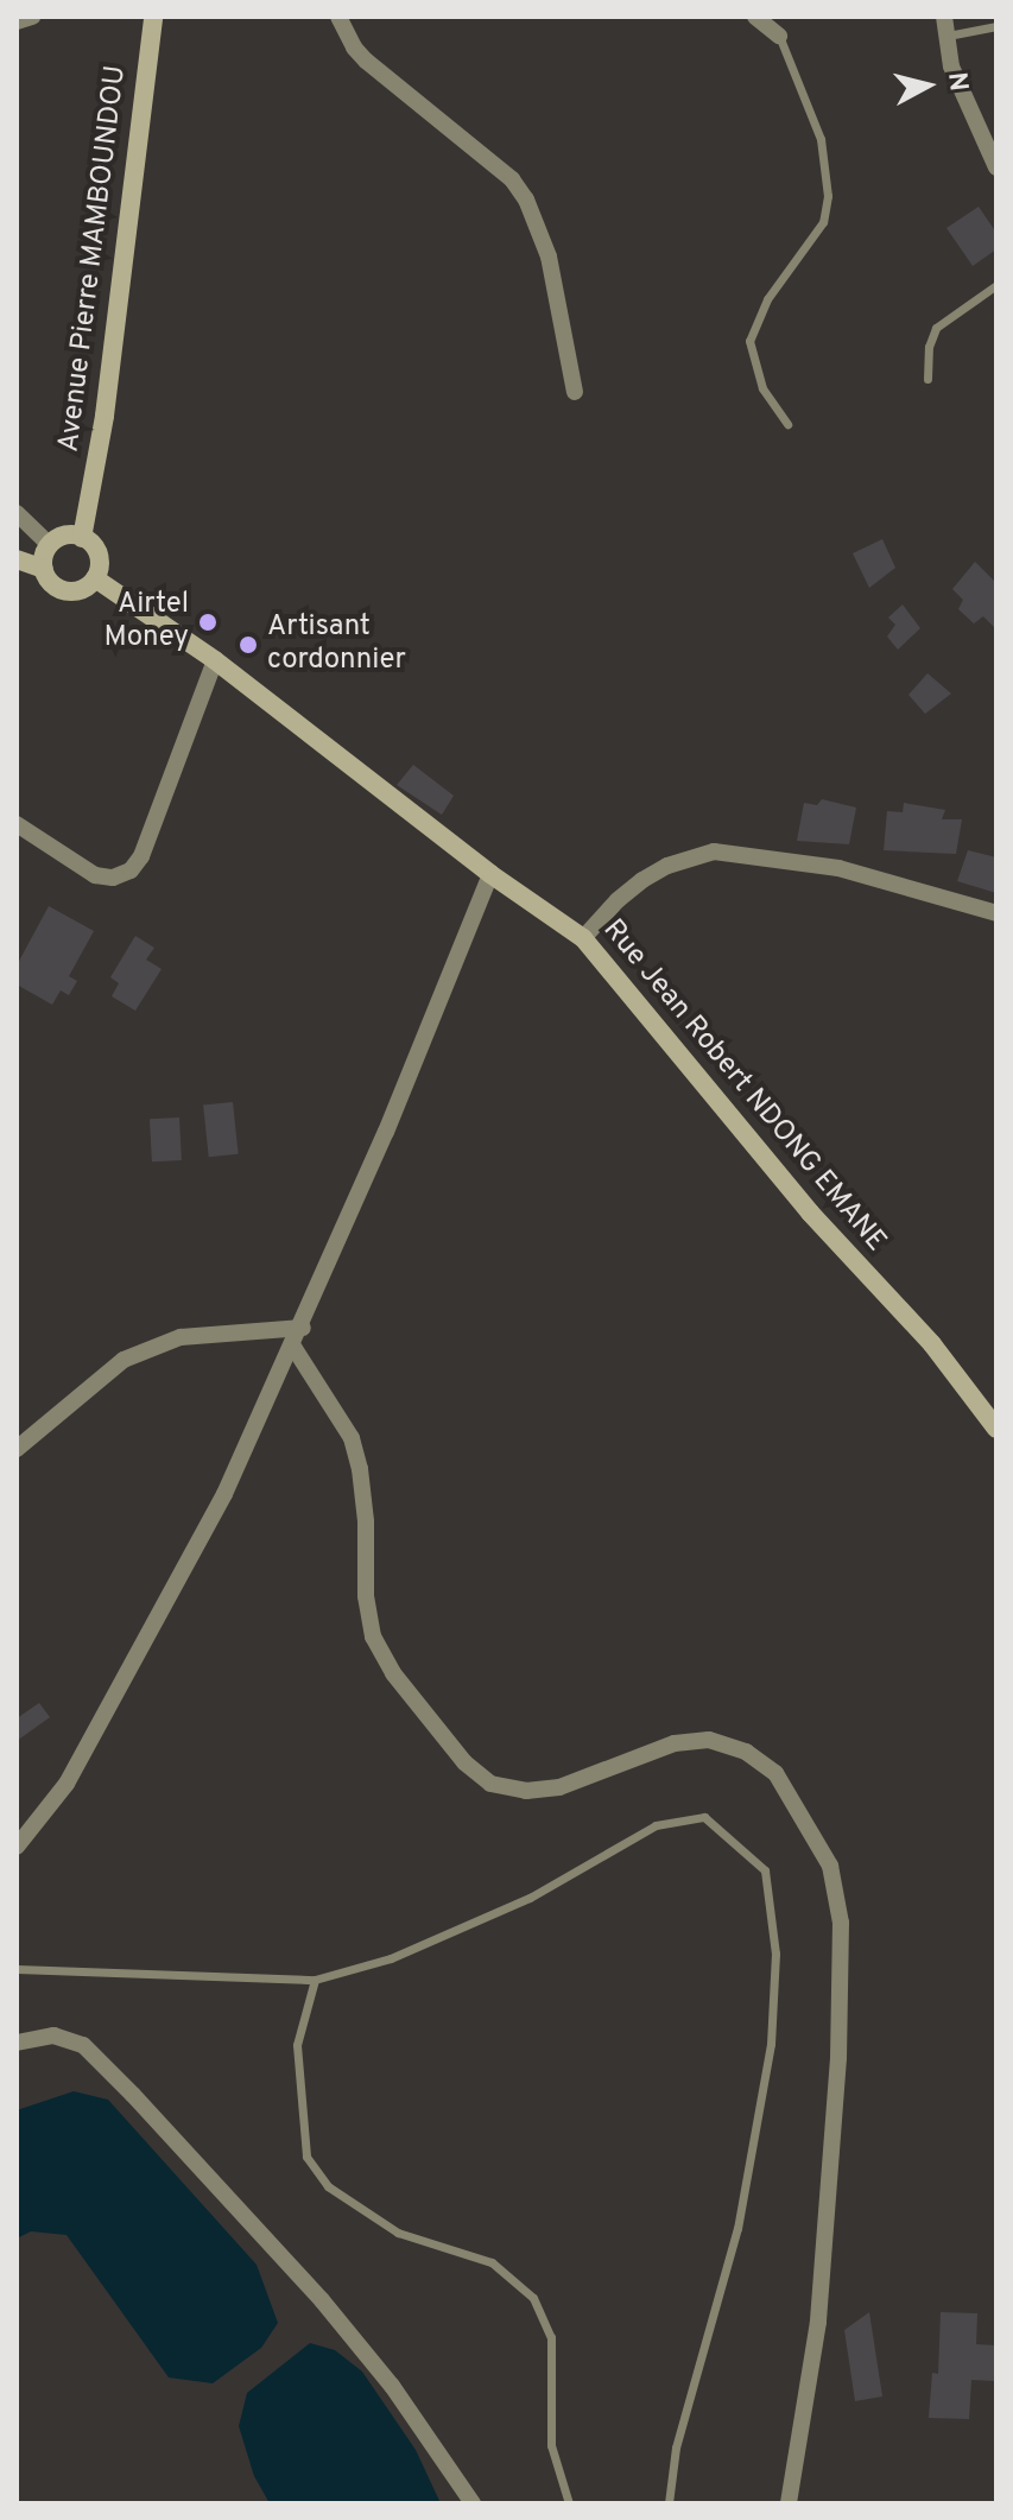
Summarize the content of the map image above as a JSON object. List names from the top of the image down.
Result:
{
  "streets": {
    "street": ["Avenue Pierre MAMBOUNDOU", "Rue Jean Robert NDONG EMANE"]
  },
  "crossings": [
    ["Avenue Pierre MAMBOUNDOU", "Rue Jean Robert NDONG EMANE"]
  ],
  "places": ["Airtel Money", "Artisant cordonnier"],
  "north": "right"
}
